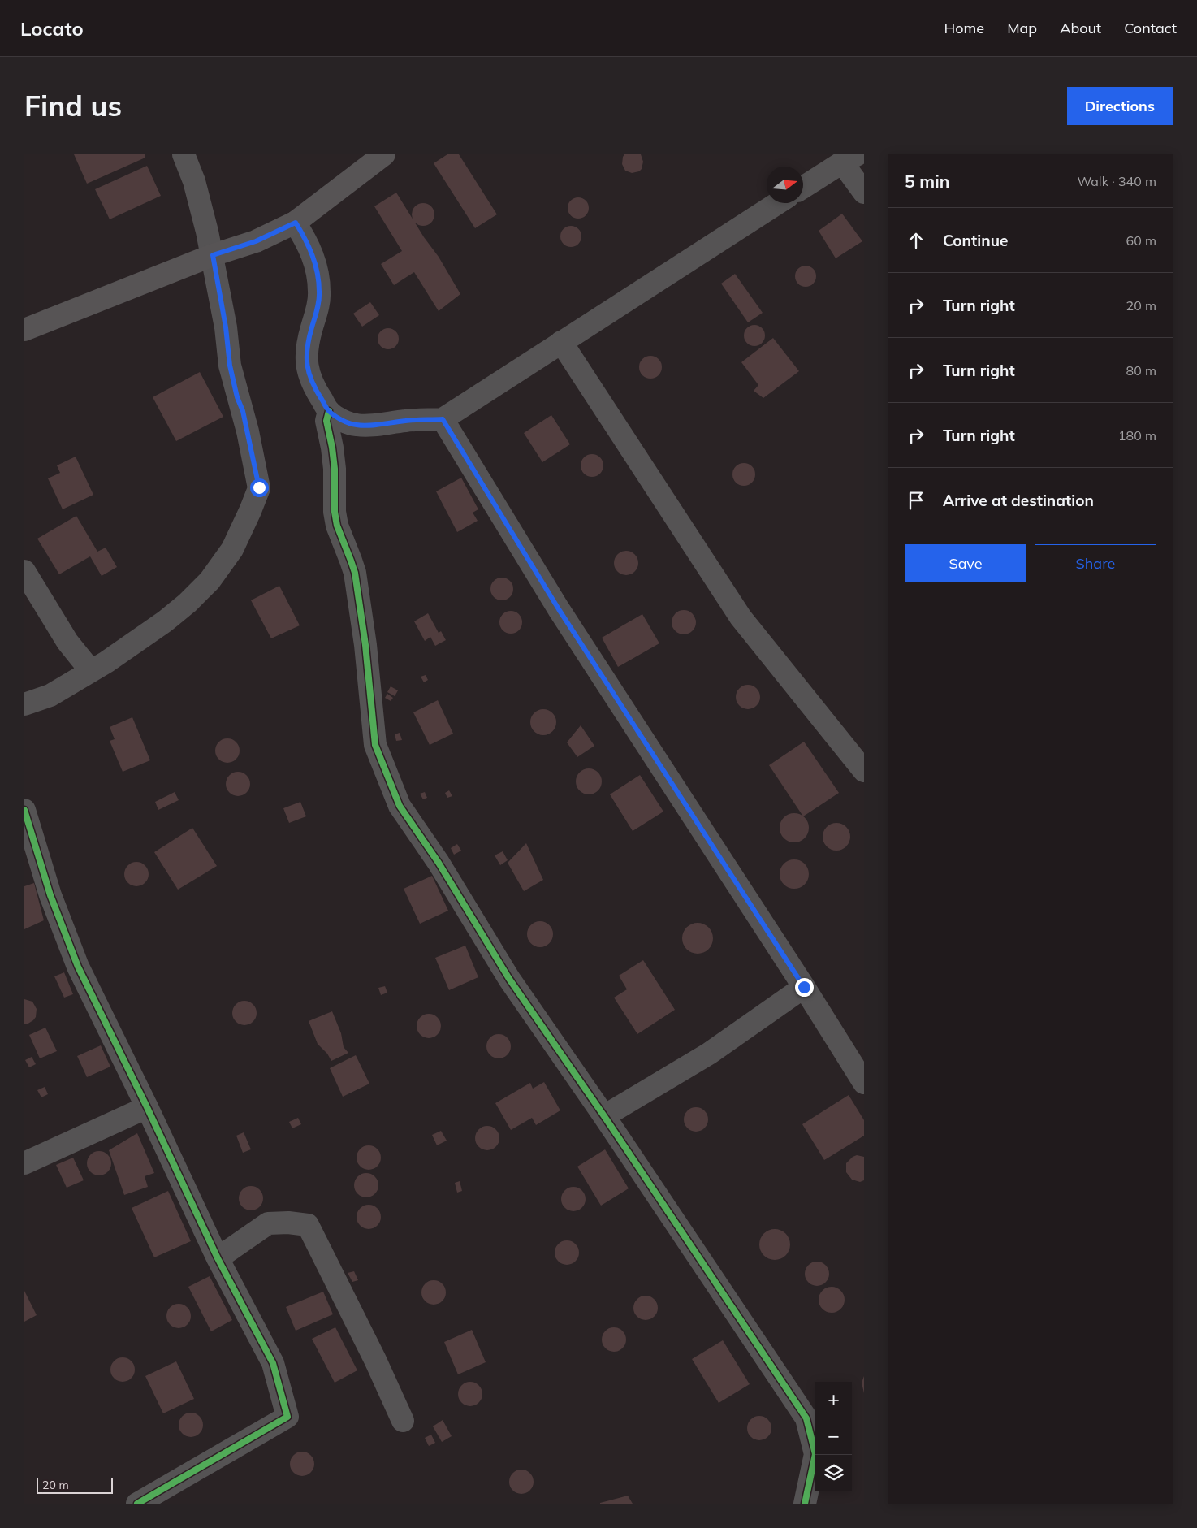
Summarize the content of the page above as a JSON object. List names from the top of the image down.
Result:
{
  "scale_bar": "20 m",
  "north": "right",
  "page": {
    "header": "Locato",
    "nav": [
      "Home",
      "Map",
      "About",
      "Contact"
    ],
    "buttons": [
      "Directions",
      ["Save", "Share"]
    ],
    "title": "Find us",
    "heading": ["5 min", "Walk · 340 m"],
    "list": [
      ["Continue", "60 m"],
      ["Turn right", "20 m"],
      ["Turn right", "80 m"],
      ["Turn right", "180 m"],
      "Arrive at destination"
    ],
    "map_buttons": ["+", "−"],
    "scale": "20 m"
  }
}
